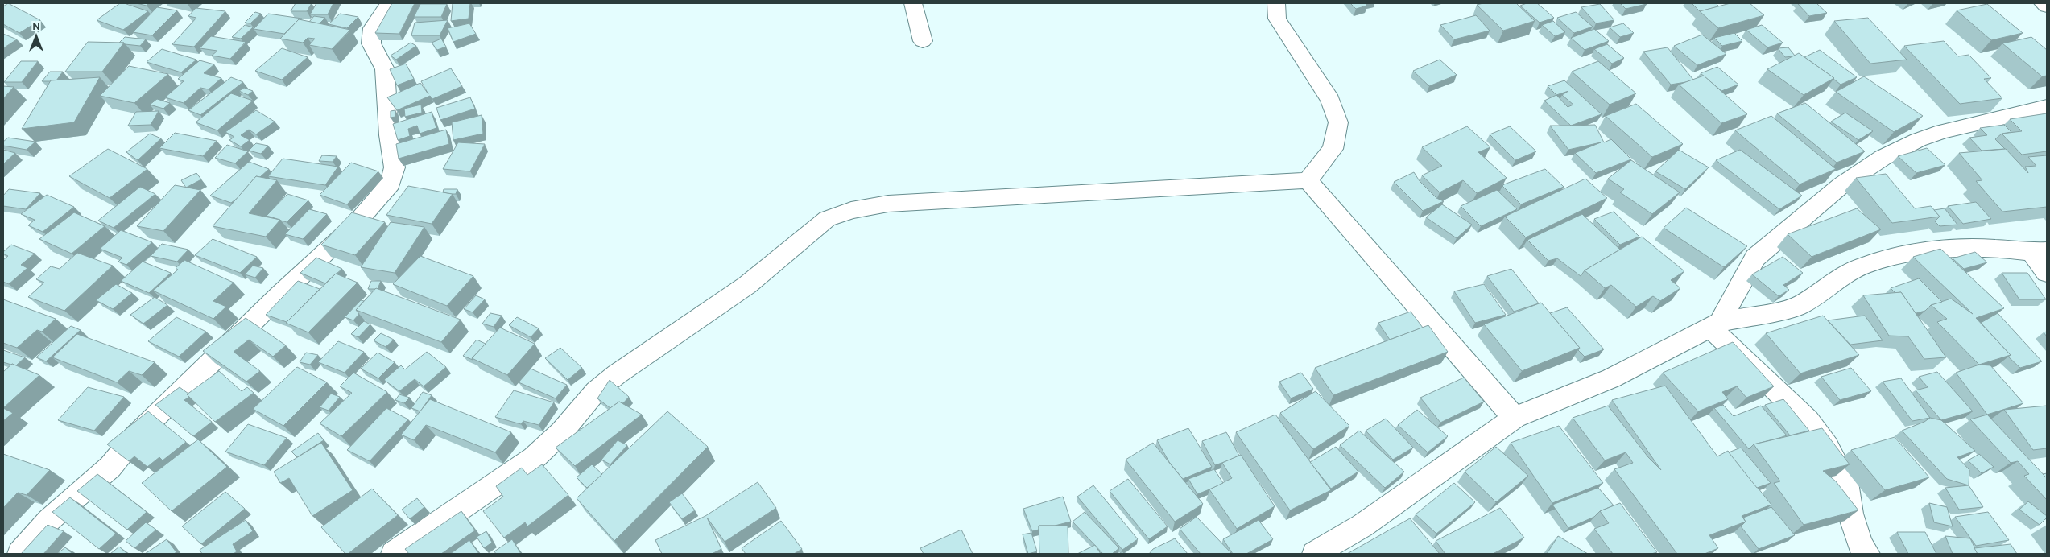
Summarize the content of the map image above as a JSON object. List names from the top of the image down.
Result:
{
  "north": "top"
}
